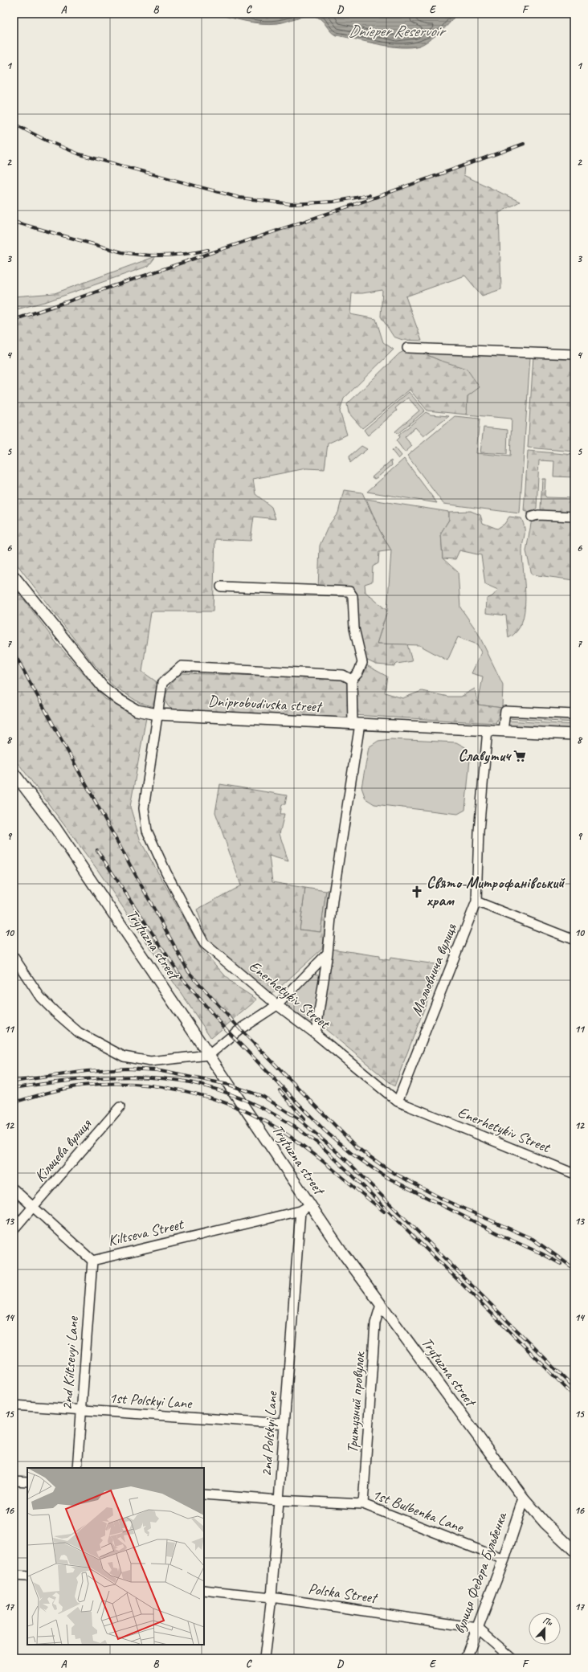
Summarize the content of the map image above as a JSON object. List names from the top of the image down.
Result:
{
  "streets": {
    "street": [
      "Dniprobudivska street",
      "Trytuzna street",
      "Мальовнича вулиця",
      "Enerhetykiv Street",
      "Кільцева вулиця",
      "Kiltseva Street",
      "2nd Kiltsevyi Lane",
      "1st Polskyi Lane",
      "Тритузний провулок",
      "2nd Polskyi Lane",
      "1st Bulbenka Lane",
      "вулиця Федора Бульбенка",
      "Polska Street"
    ]
  },
  "crossings": [
    ["Dniprobudivska street", "Мальовнича вулиця"],
    ["Dniprobudivska street", "Enerhetykiv Street"],
    ["Trytuzna street", "Kiltseva Street"],
    ["Trytuzna street", "Тритузний провулок"],
    ["Trytuzna street", "вулиця Федора Бульбенка"],
    ["Мальовнича вулиця", "Enerhetykiv Street"],
    ["Кільцева вулиця", "Kiltseva Street"],
    ["Kiltseva Street", "2nd Kiltsevyi Lane"],
    ["Kiltseva Street", "2nd Polskyi Lane"],
    ["2nd Kiltsevyi Lane", "1st Polskyi Lane"],
    ["1st Polskyi Lane", "2nd Polskyi Lane"],
    ["Тритузний провулок", "1st Bulbenka Lane"],
    ["2nd Polskyi Lane", "1st Bulbenka Lane"],
    ["2nd Polskyi Lane", "Polska Street"],
    ["1st Bulbenka Lane", "вулиця Федора Бульбенка"],
    ["вулиця Федора Бульбенка", "Polska Street"]
  ],
  "water": ["Dnieper Reservoir"],
  "places": {
    "supermarket": ["Славутич"],
    "church": ["Свято-Митрофанівський храм"]
  },
  "north": "top",
  "grid": {
    "columns": [
      "A",
      "B",
      "C",
      "D",
      "E",
      "F"
    ],
    "rows": [
      "1",
      "2",
      "3",
      "4",
      "5",
      "6",
      "7",
      "8",
      "9",
      "10",
      "11",
      "12",
      "13",
      "14",
      "15",
      "16",
      "17"
    ]
  }
}
